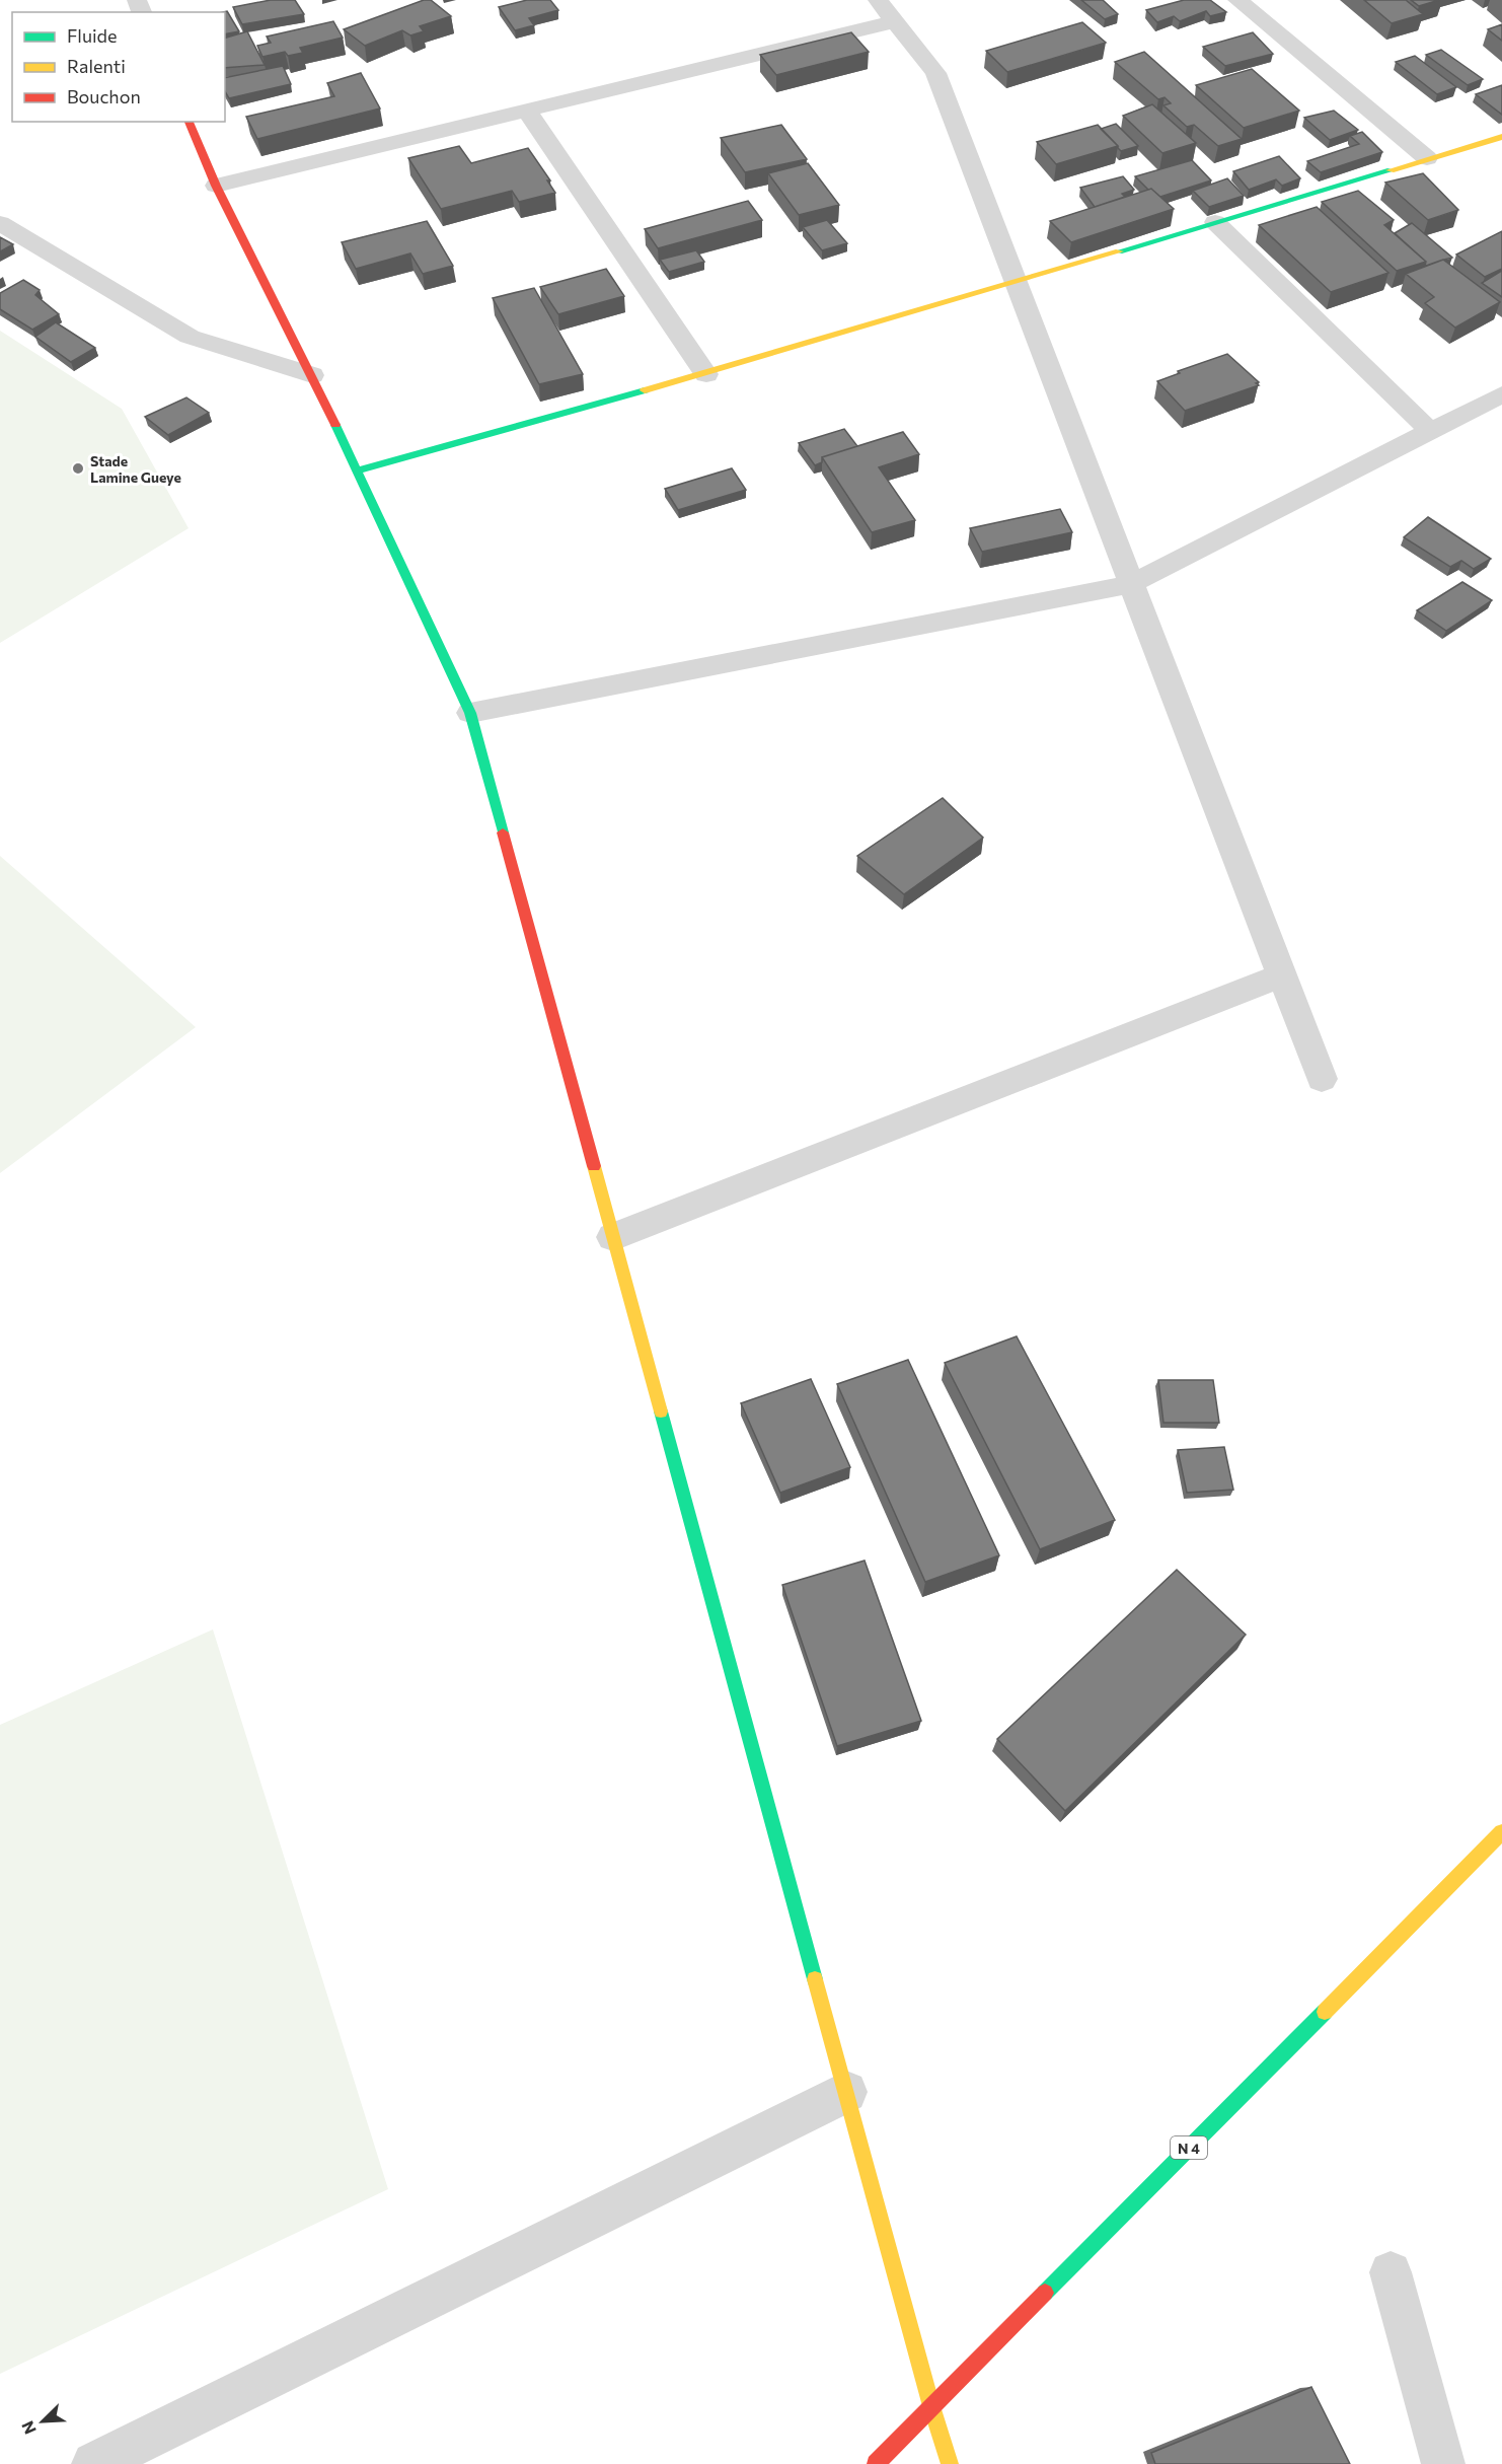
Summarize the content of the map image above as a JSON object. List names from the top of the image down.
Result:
{
  "streets": {
    "main road": ["N 4"]
  },
  "places": ["Stade Lamine Gueye"],
  "legend": ["Fluide", "Ralenti", "Bouchon"],
  "north": "bottom left"
}
